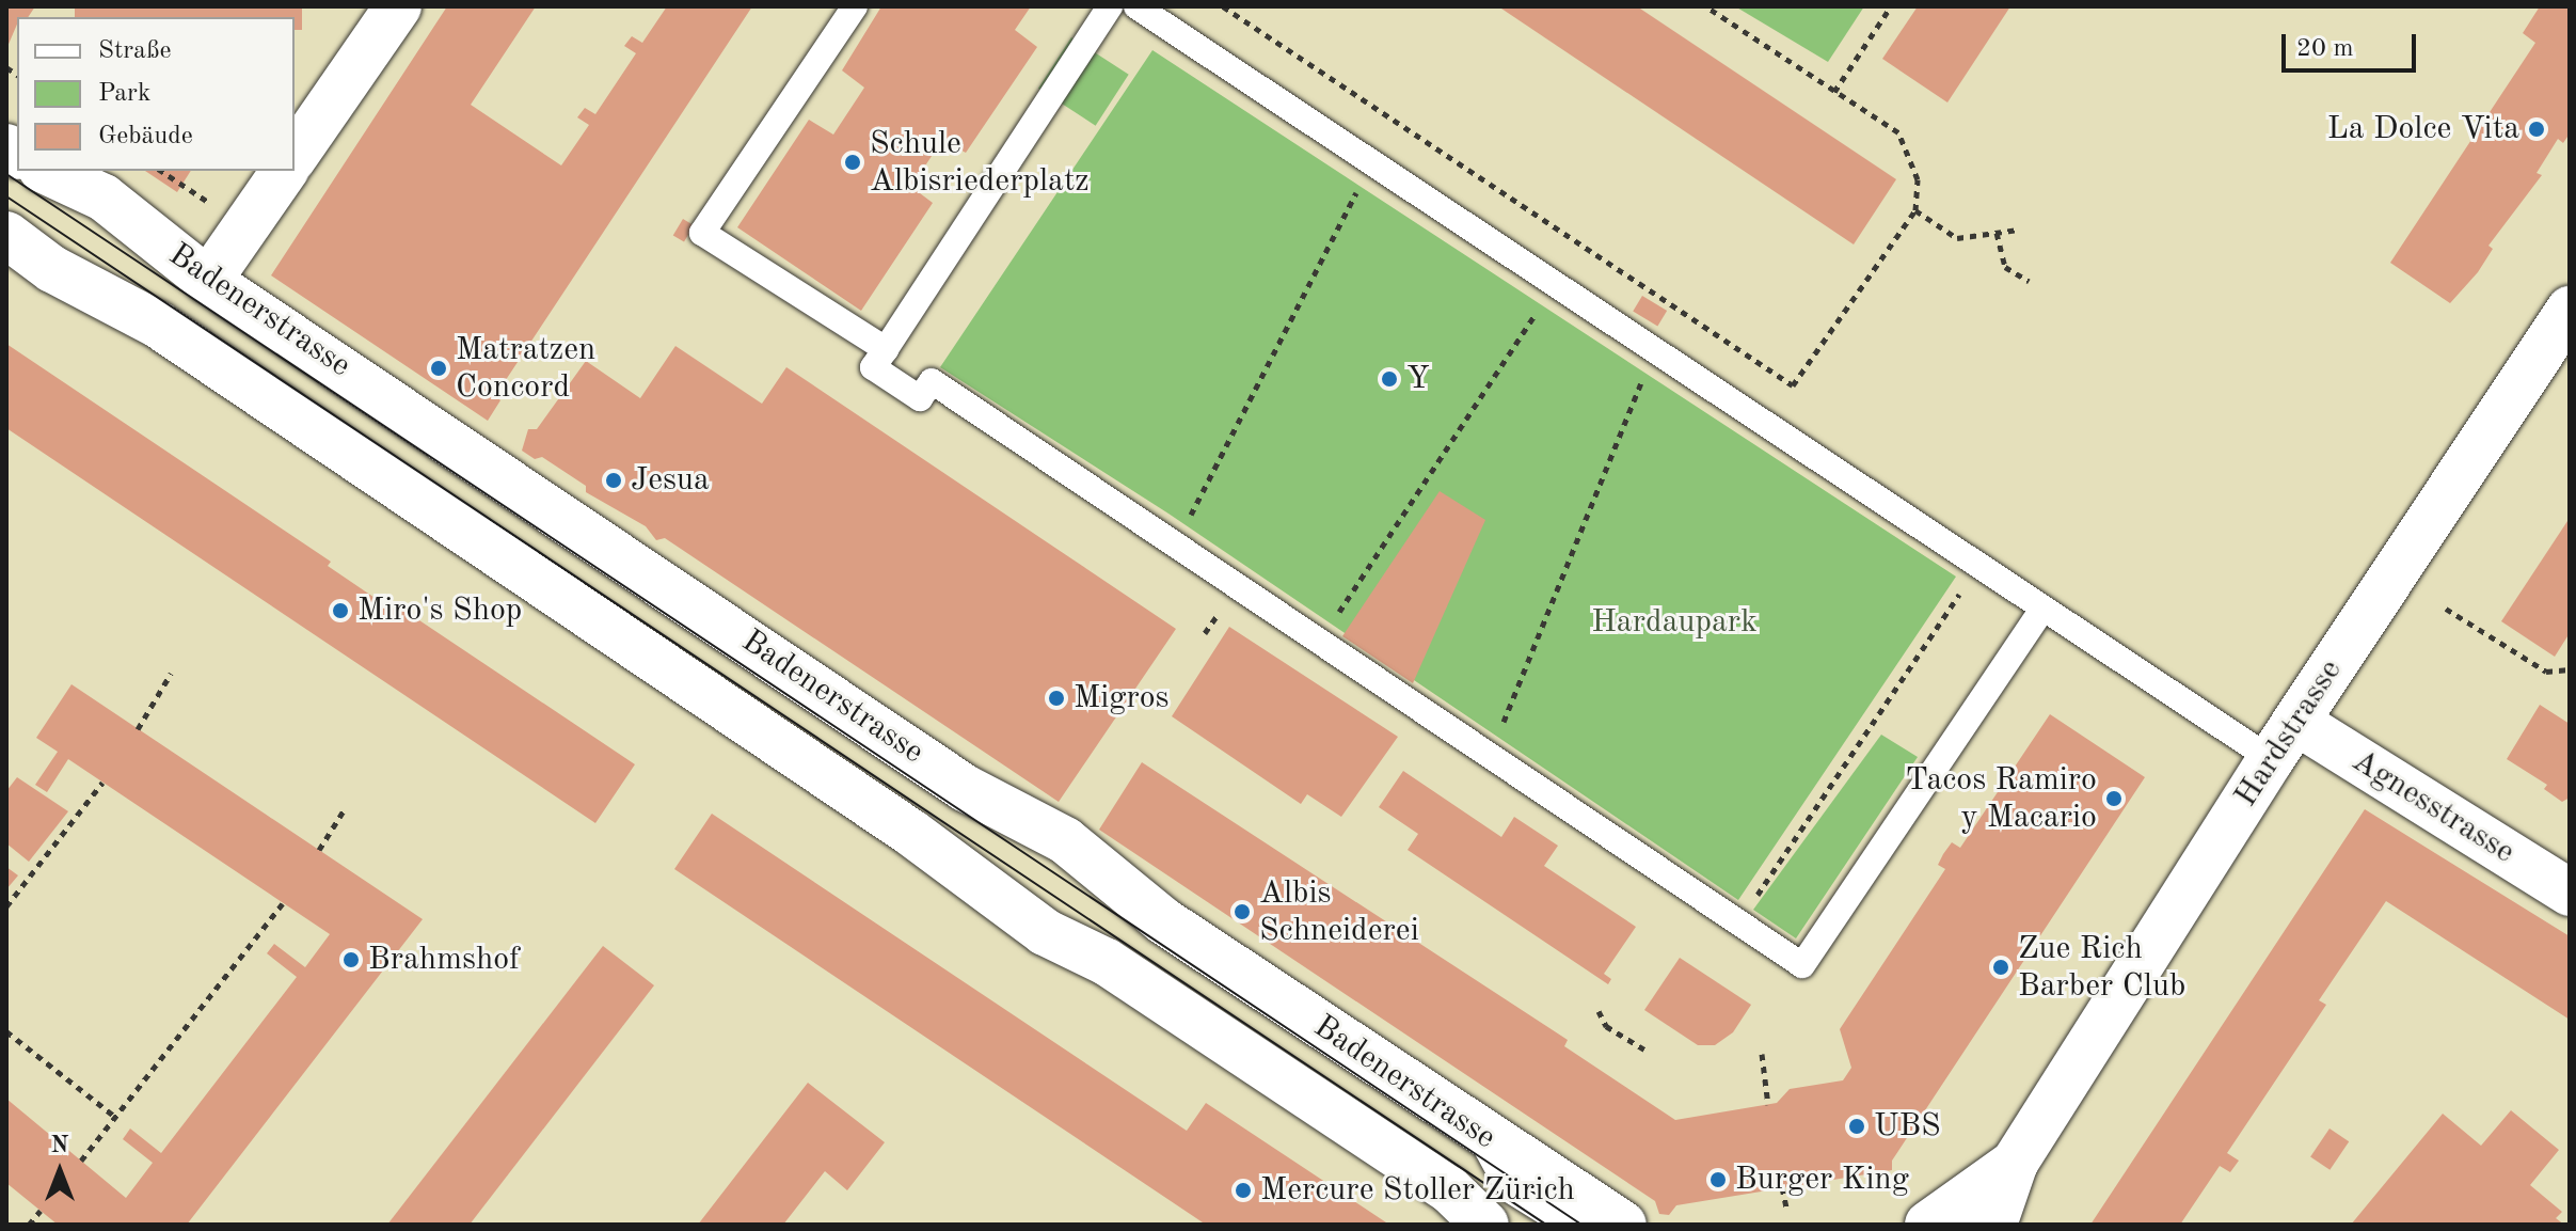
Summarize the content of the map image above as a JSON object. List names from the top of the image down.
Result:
{
  "streets": {
    "street": ["Badenerstrasse", "Hardstrasse", "Agnesstrasse"]
  },
  "crossings": [
    ["Hardstrasse", "Agnesstrasse"]
  ],
  "parks": ["Hardaupark"],
  "places": [
    "La Dolce Vita",
    "Schule Albisriederplatz",
    "Matratzen Concord",
    "Y",
    "Jesua",
    "Miro's Shop",
    "Migros",
    "Tacos Ramiro y Macario",
    "Albis Schneiderei",
    "Brahmshof",
    "Zue Rich Barber Club",
    "UBS",
    "Burger King",
    "Mercure Stoller Zürich"
  ],
  "legend": ["Straße", "Park", "Gebäude"],
  "scale_bar": "20 m",
  "north": "top"
}
